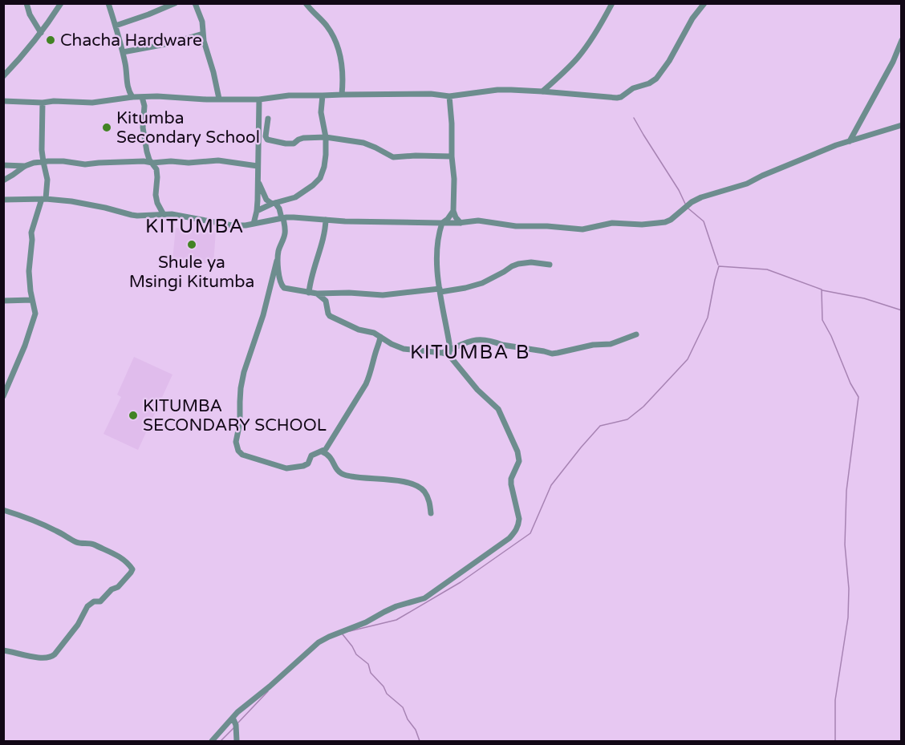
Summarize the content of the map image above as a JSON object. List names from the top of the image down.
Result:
{
  "districts": ["KITUMBA", "KITUMBA B"],
  "places": [
    "Chacha Hardware",
    "Kitumba Secondary School",
    "Shule ya Msingi Kitumba",
    "KITUMBA SECONDARY SCHOOL"
  ]
}
